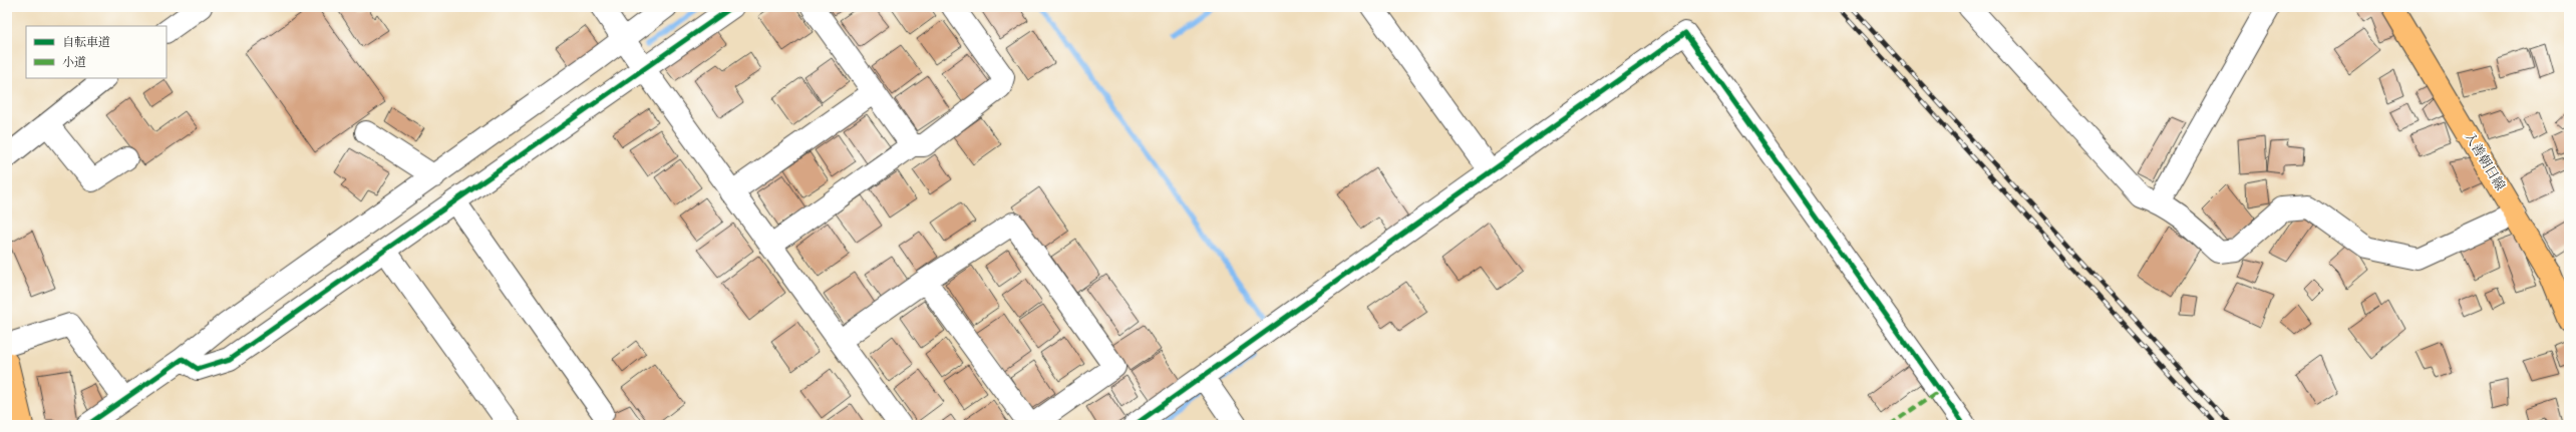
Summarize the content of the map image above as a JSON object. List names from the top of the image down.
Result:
{
  "streets": {
    "main road": ["入善朝日線"]
  },
  "legend": ["自転車道", "小道"]
}
